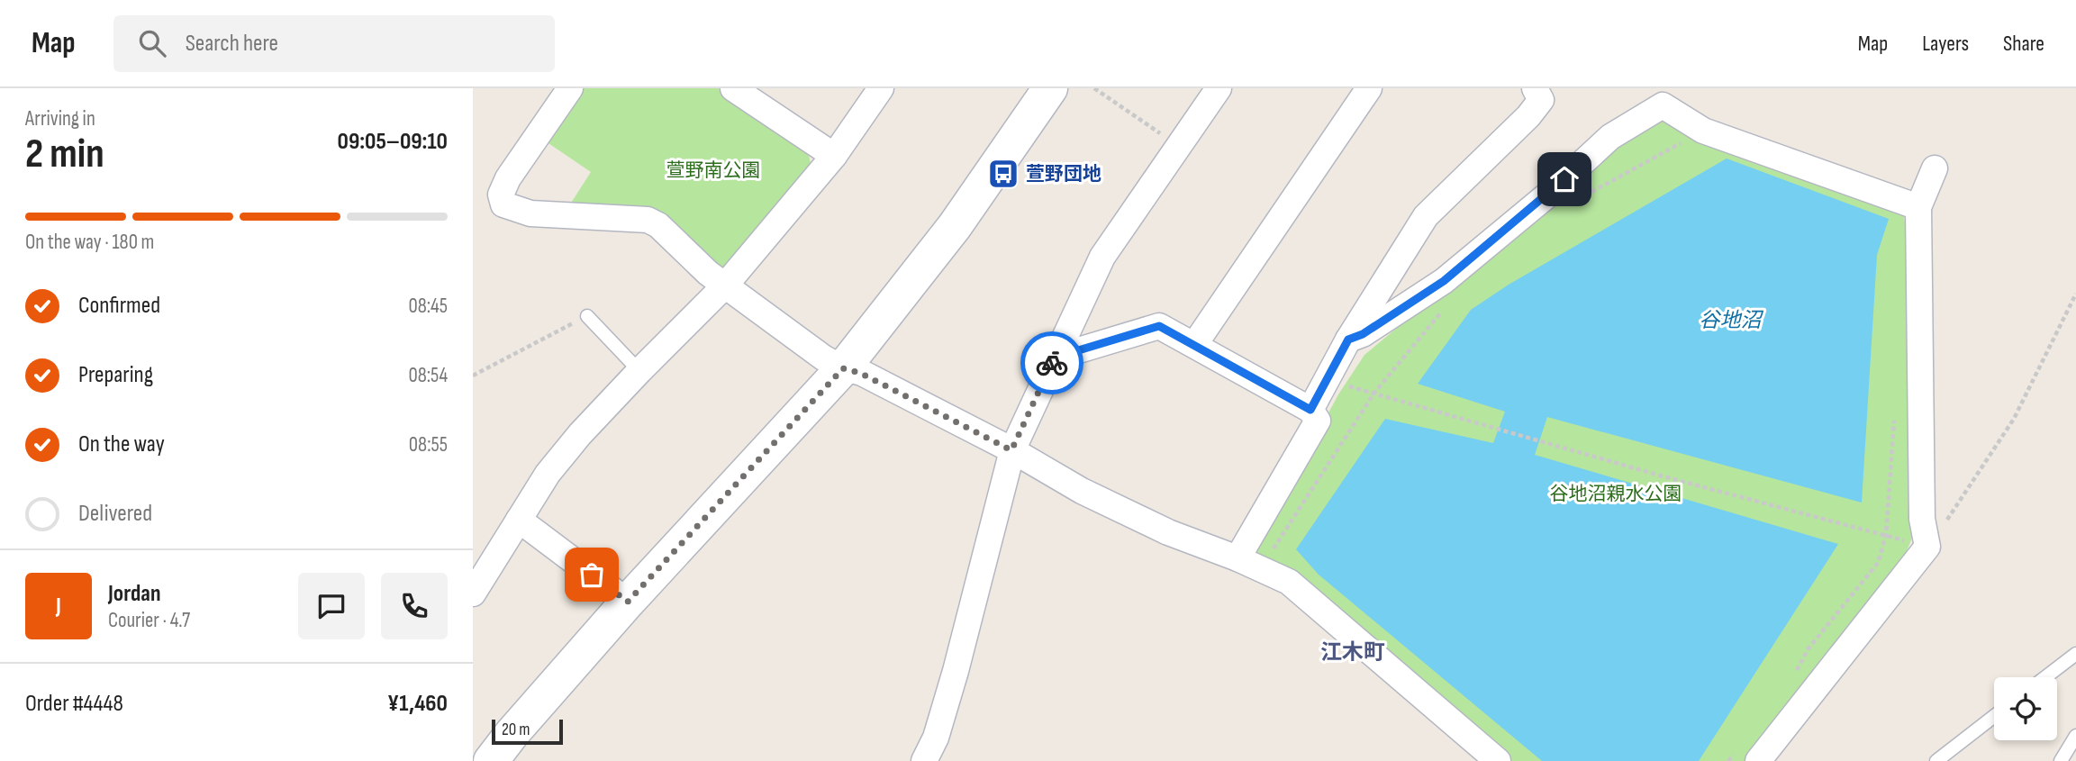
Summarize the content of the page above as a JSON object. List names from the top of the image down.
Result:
{
  "districts": ["江木町"],
  "water": ["谷地沼"],
  "parks": ["萱野南公園", "谷地沼親水公園"],
  "places": {
    "bus stop": ["萱野団地"]
  },
  "scale_bar": "20 m",
  "page": {
    "header": "Map",
    "search": "Search here",
    "nav": ["Map", "Layers", "Share"],
    "heading": ["2 min", "Arriving in", "09:05–09:10"],
    "panel": [
      "Jordan",
      "Courier · 4.7",
      "Order #4448",
      "¥1,460"
    ],
    "bar": "On the way · 180 m",
    "list": [
      ["Confirmed", "08:45"],
      ["Preparing", "08:54"],
      ["On the way", "08:55"],
      "Delivered"
    ],
    "round": "J",
    "scale": "20 m"
  }
}
